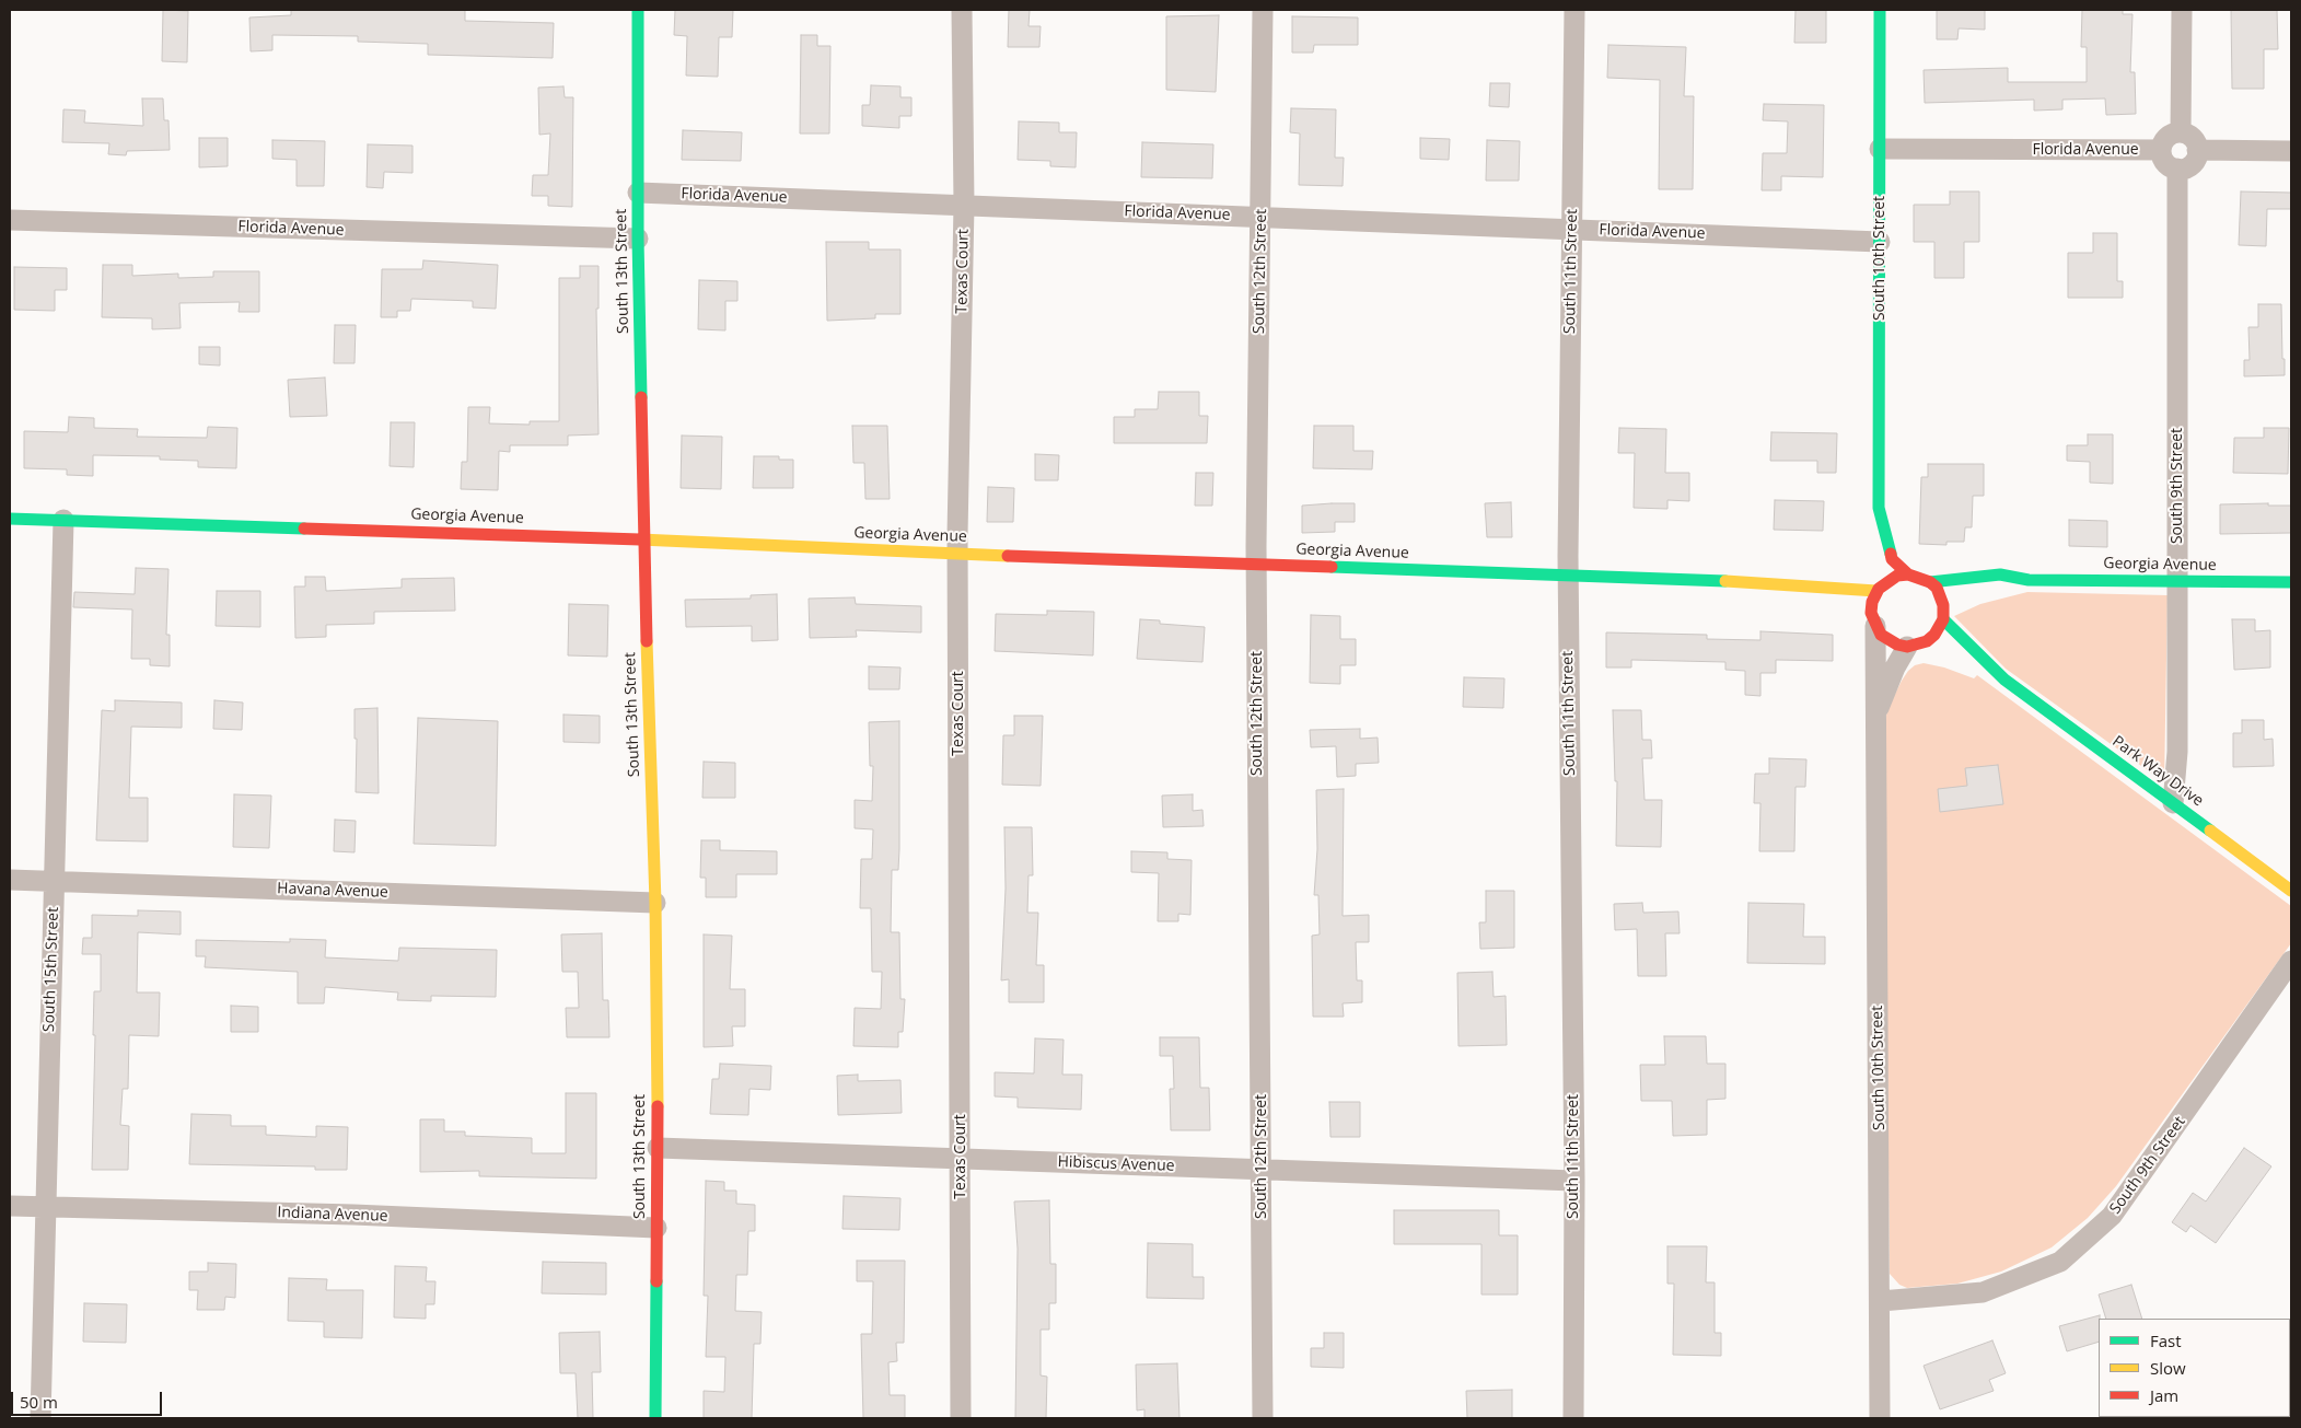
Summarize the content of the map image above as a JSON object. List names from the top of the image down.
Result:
{
  "streets": {
    "street": [
      "Florida Avenue",
      "South 10th Street",
      "South 13th Street",
      "Texas Court",
      "South 12th Street",
      "South 11th Street",
      "South 9th Street",
      "Georgia Avenue",
      "Park Way Drive",
      "Havana Avenue",
      "South 15th Street",
      "Hibiscus Avenue",
      "Indiana Avenue"
    ]
  },
  "crossings": [
    ["Florida Avenue", "South 10th Street"],
    ["Florida Avenue", "South 13th Street"],
    ["Florida Avenue", "Texas Court"],
    ["Florida Avenue", "South 12th Street"],
    ["Florida Avenue", "South 11th Street"],
    ["Florida Avenue", "South 9th Street"],
    ["South 10th Street", "South 9th Street"],
    ["South 10th Street", "Georgia Avenue"],
    ["South 10th Street", "Park Way Drive"],
    ["South 13th Street", "Georgia Avenue"],
    ["South 13th Street", "Havana Avenue"],
    ["South 13th Street", "Hibiscus Avenue"],
    ["South 13th Street", "Indiana Avenue"],
    ["Texas Court", "Georgia Avenue"],
    ["Texas Court", "Hibiscus Avenue"],
    ["South 12th Street", "Georgia Avenue"],
    ["South 12th Street", "Hibiscus Avenue"],
    ["South 11th Street", "Georgia Avenue"],
    ["South 11th Street", "Hibiscus Avenue"],
    ["South 9th Street", "Georgia Avenue"],
    ["South 9th Street", "Park Way Drive"],
    ["Georgia Avenue", "Park Way Drive"],
    ["Georgia Avenue", "South 15th Street"],
    ["Havana Avenue", "South 15th Street"],
    ["South 15th Street", "Indiana Avenue"]
  ],
  "legend": ["Fast", "Slow", "Jam"],
  "scale_bar": "50 m"
}
